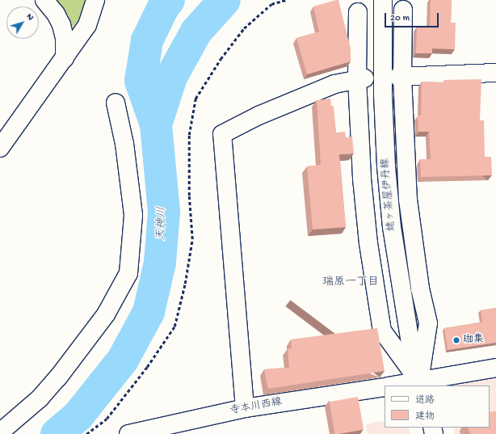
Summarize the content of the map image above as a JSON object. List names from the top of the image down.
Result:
{
  "streets": {
    "street": ["姥ヶ茶屋伊丹線", "寺本川西線"]
  },
  "districts": ["瑞原一丁目"],
  "water": ["天神川"],
  "places": ["珈集"],
  "legend": ["道路", "建物"],
  "scale_bar": "20 m",
  "north": "top right"
}
